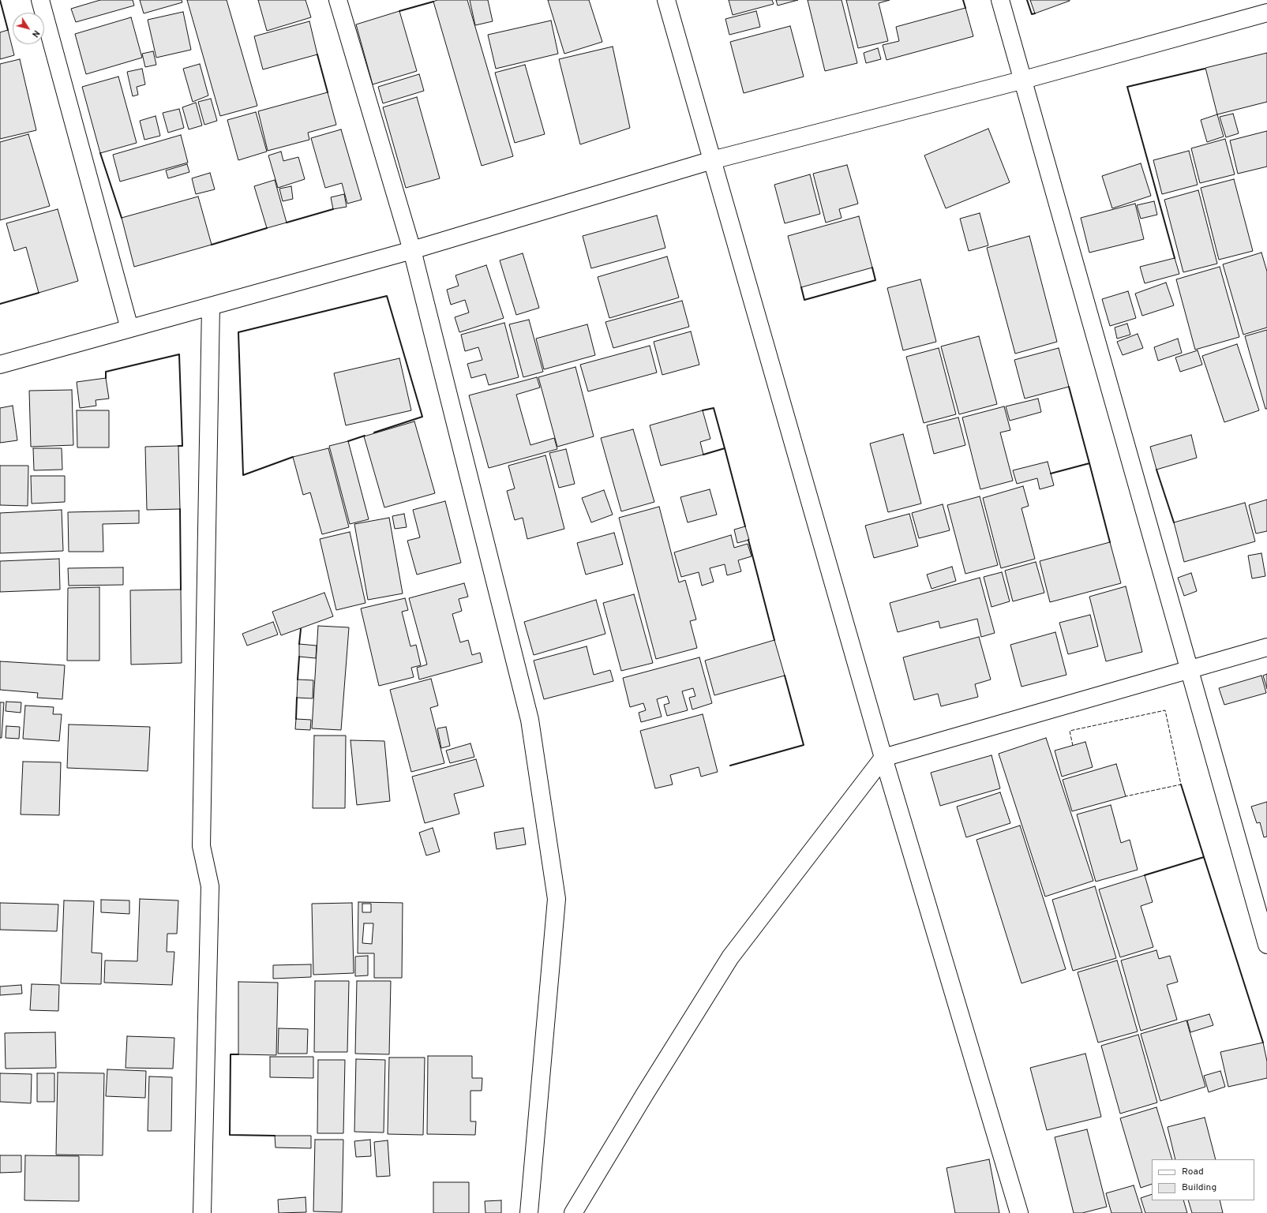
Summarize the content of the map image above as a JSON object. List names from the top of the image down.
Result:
{
  "legend": ["Road", "Building"],
  "north": "bottom right"
}
